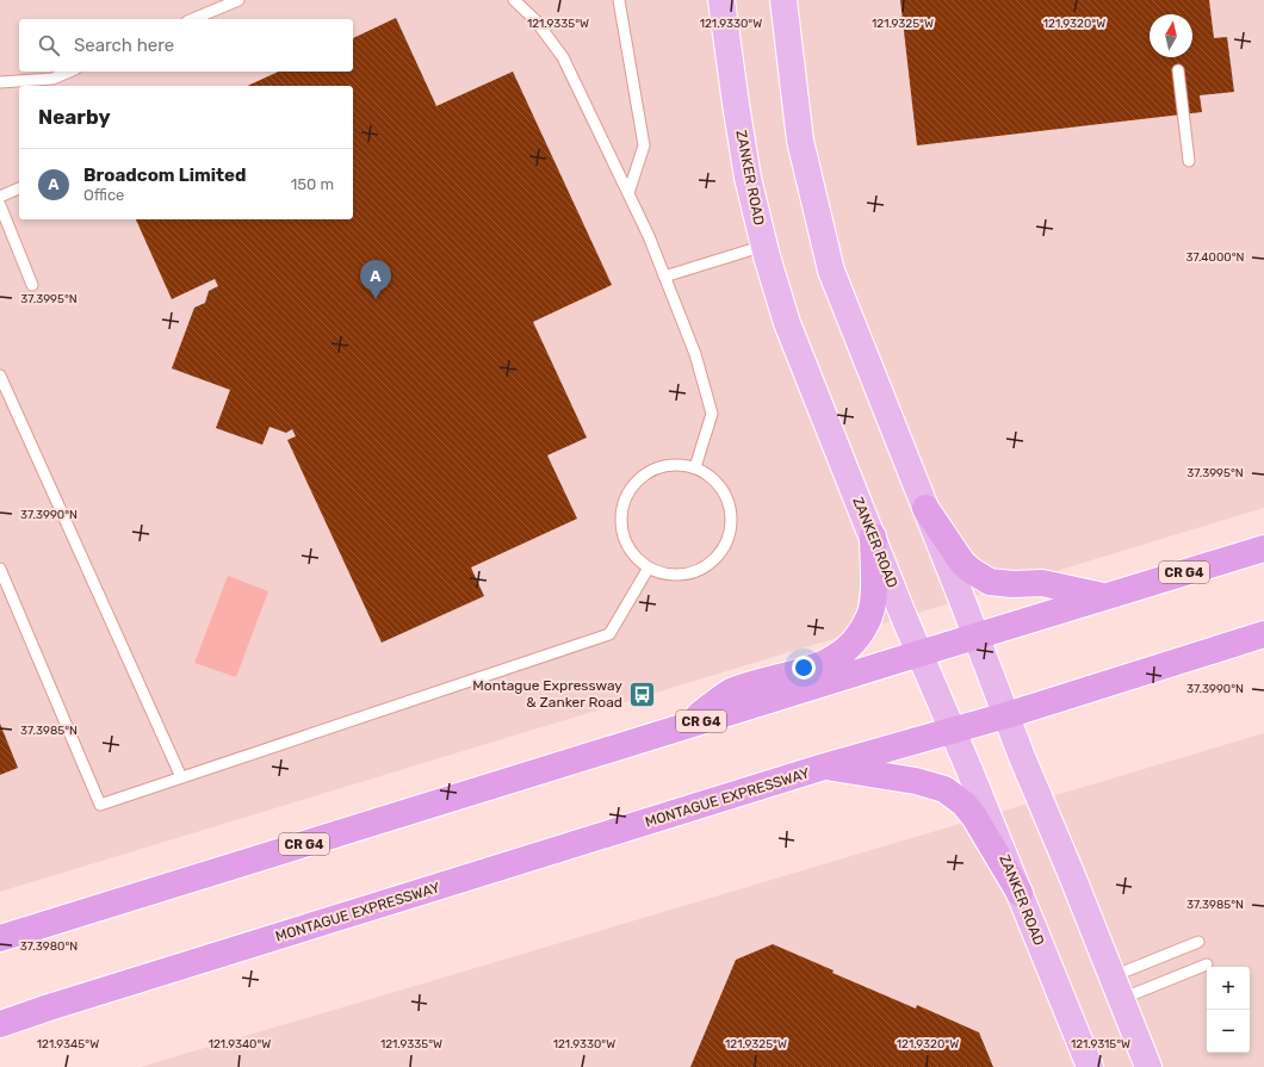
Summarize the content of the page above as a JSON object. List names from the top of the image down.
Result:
{
  "streets": {
    "highway": ["CR G4", "MONTAGUE EXPRESSWAY"],
    "main road": ["ZANKER ROAD"]
  },
  "crossings": [
    ["ZANKER ROAD", "CR G4"],
    ["ZANKER ROAD", "MONTAGUE EXPRESSWAY"]
  ],
  "places": {
    "bus stop": ["Montague Expressway & Zanker Road"]
  },
  "north": "top",
  "page": {
    "search": "Search here",
    "heading": "Nearby",
    "list": [
      {
        "mark": "A",
        "name": "Broadcom Limited",
        "note": "Office",
        "value": "150 m"
      }
    ],
    "pins": "A",
    "map_buttons": ["+", "−"]
  },
  "coordinates": [
    "121.9335°W",
    "121.9330°W",
    "121.9325°W",
    "121.9320°W",
    "37.4000°N",
    "37.3995°N",
    "37.3990°N",
    "37.3985°N",
    "37.3980°N",
    "121.9345°W",
    "121.9340°W",
    "121.9315°W"
  ]
}
